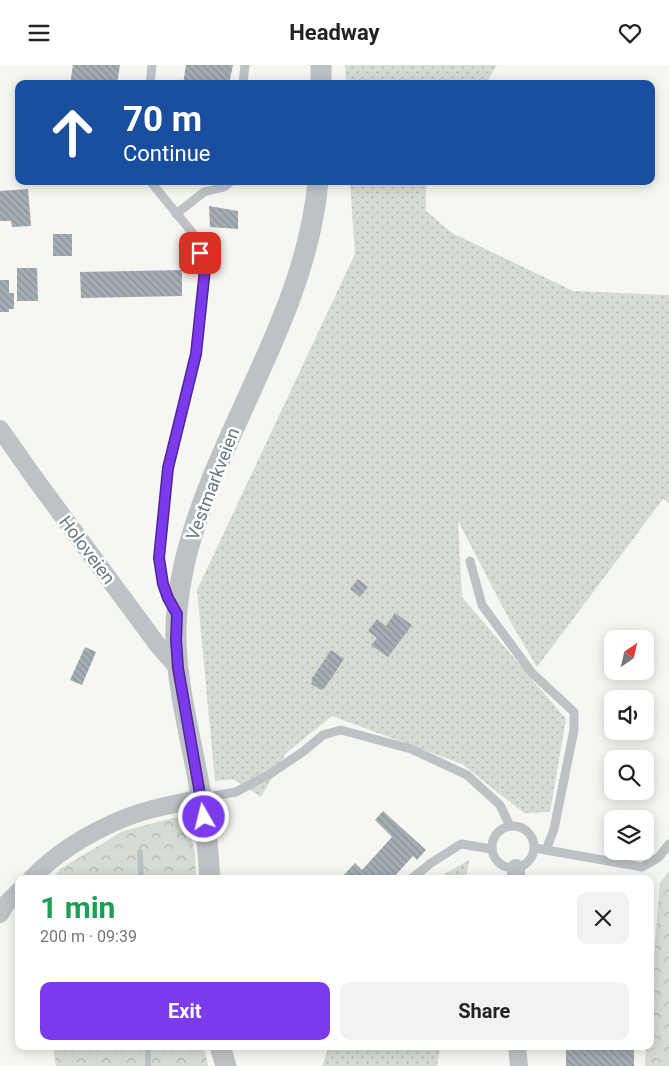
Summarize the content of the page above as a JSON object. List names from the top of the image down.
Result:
{
  "streets": {
    "street": ["Vestmarkveien", "Holoveien"]
  },
  "crossings": [
    ["Vestmarkveien", "Holoveien"]
  ],
  "north": "top right",
  "page": {
    "header": "Headway",
    "turn": ["70 m", "Continue"],
    "heading": ["1 min", "200 m · 09:39"],
    "buttons": ["Exit", "Share"]
  }
}
